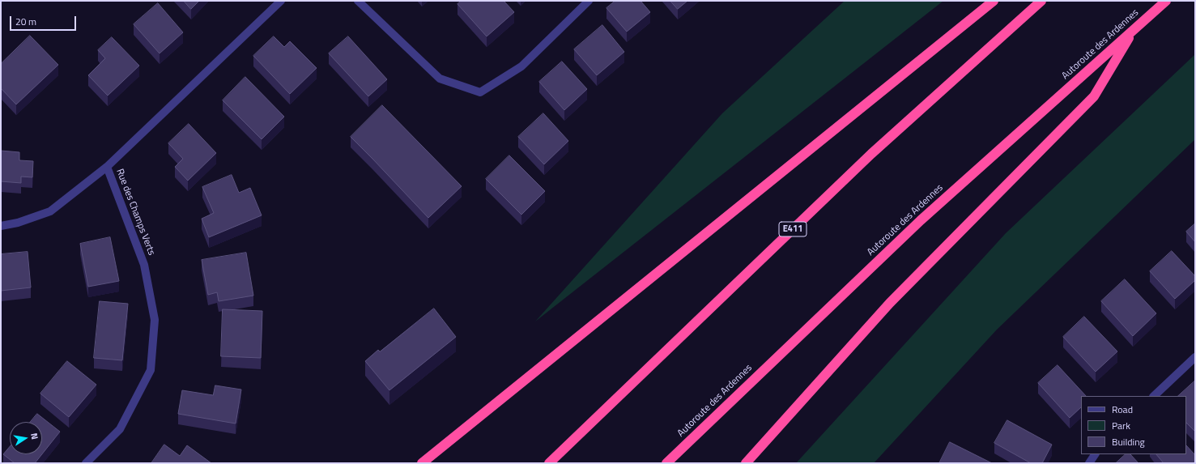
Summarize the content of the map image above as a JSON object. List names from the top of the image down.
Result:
{
  "streets": {
    "highway": ["Autoroute des Ardennes", "E411"],
    "street": ["Rue des Champs Verts"]
  },
  "legend": ["Road", "Park", "Building"],
  "scale_bar": "20 m",
  "north": "right"
}
